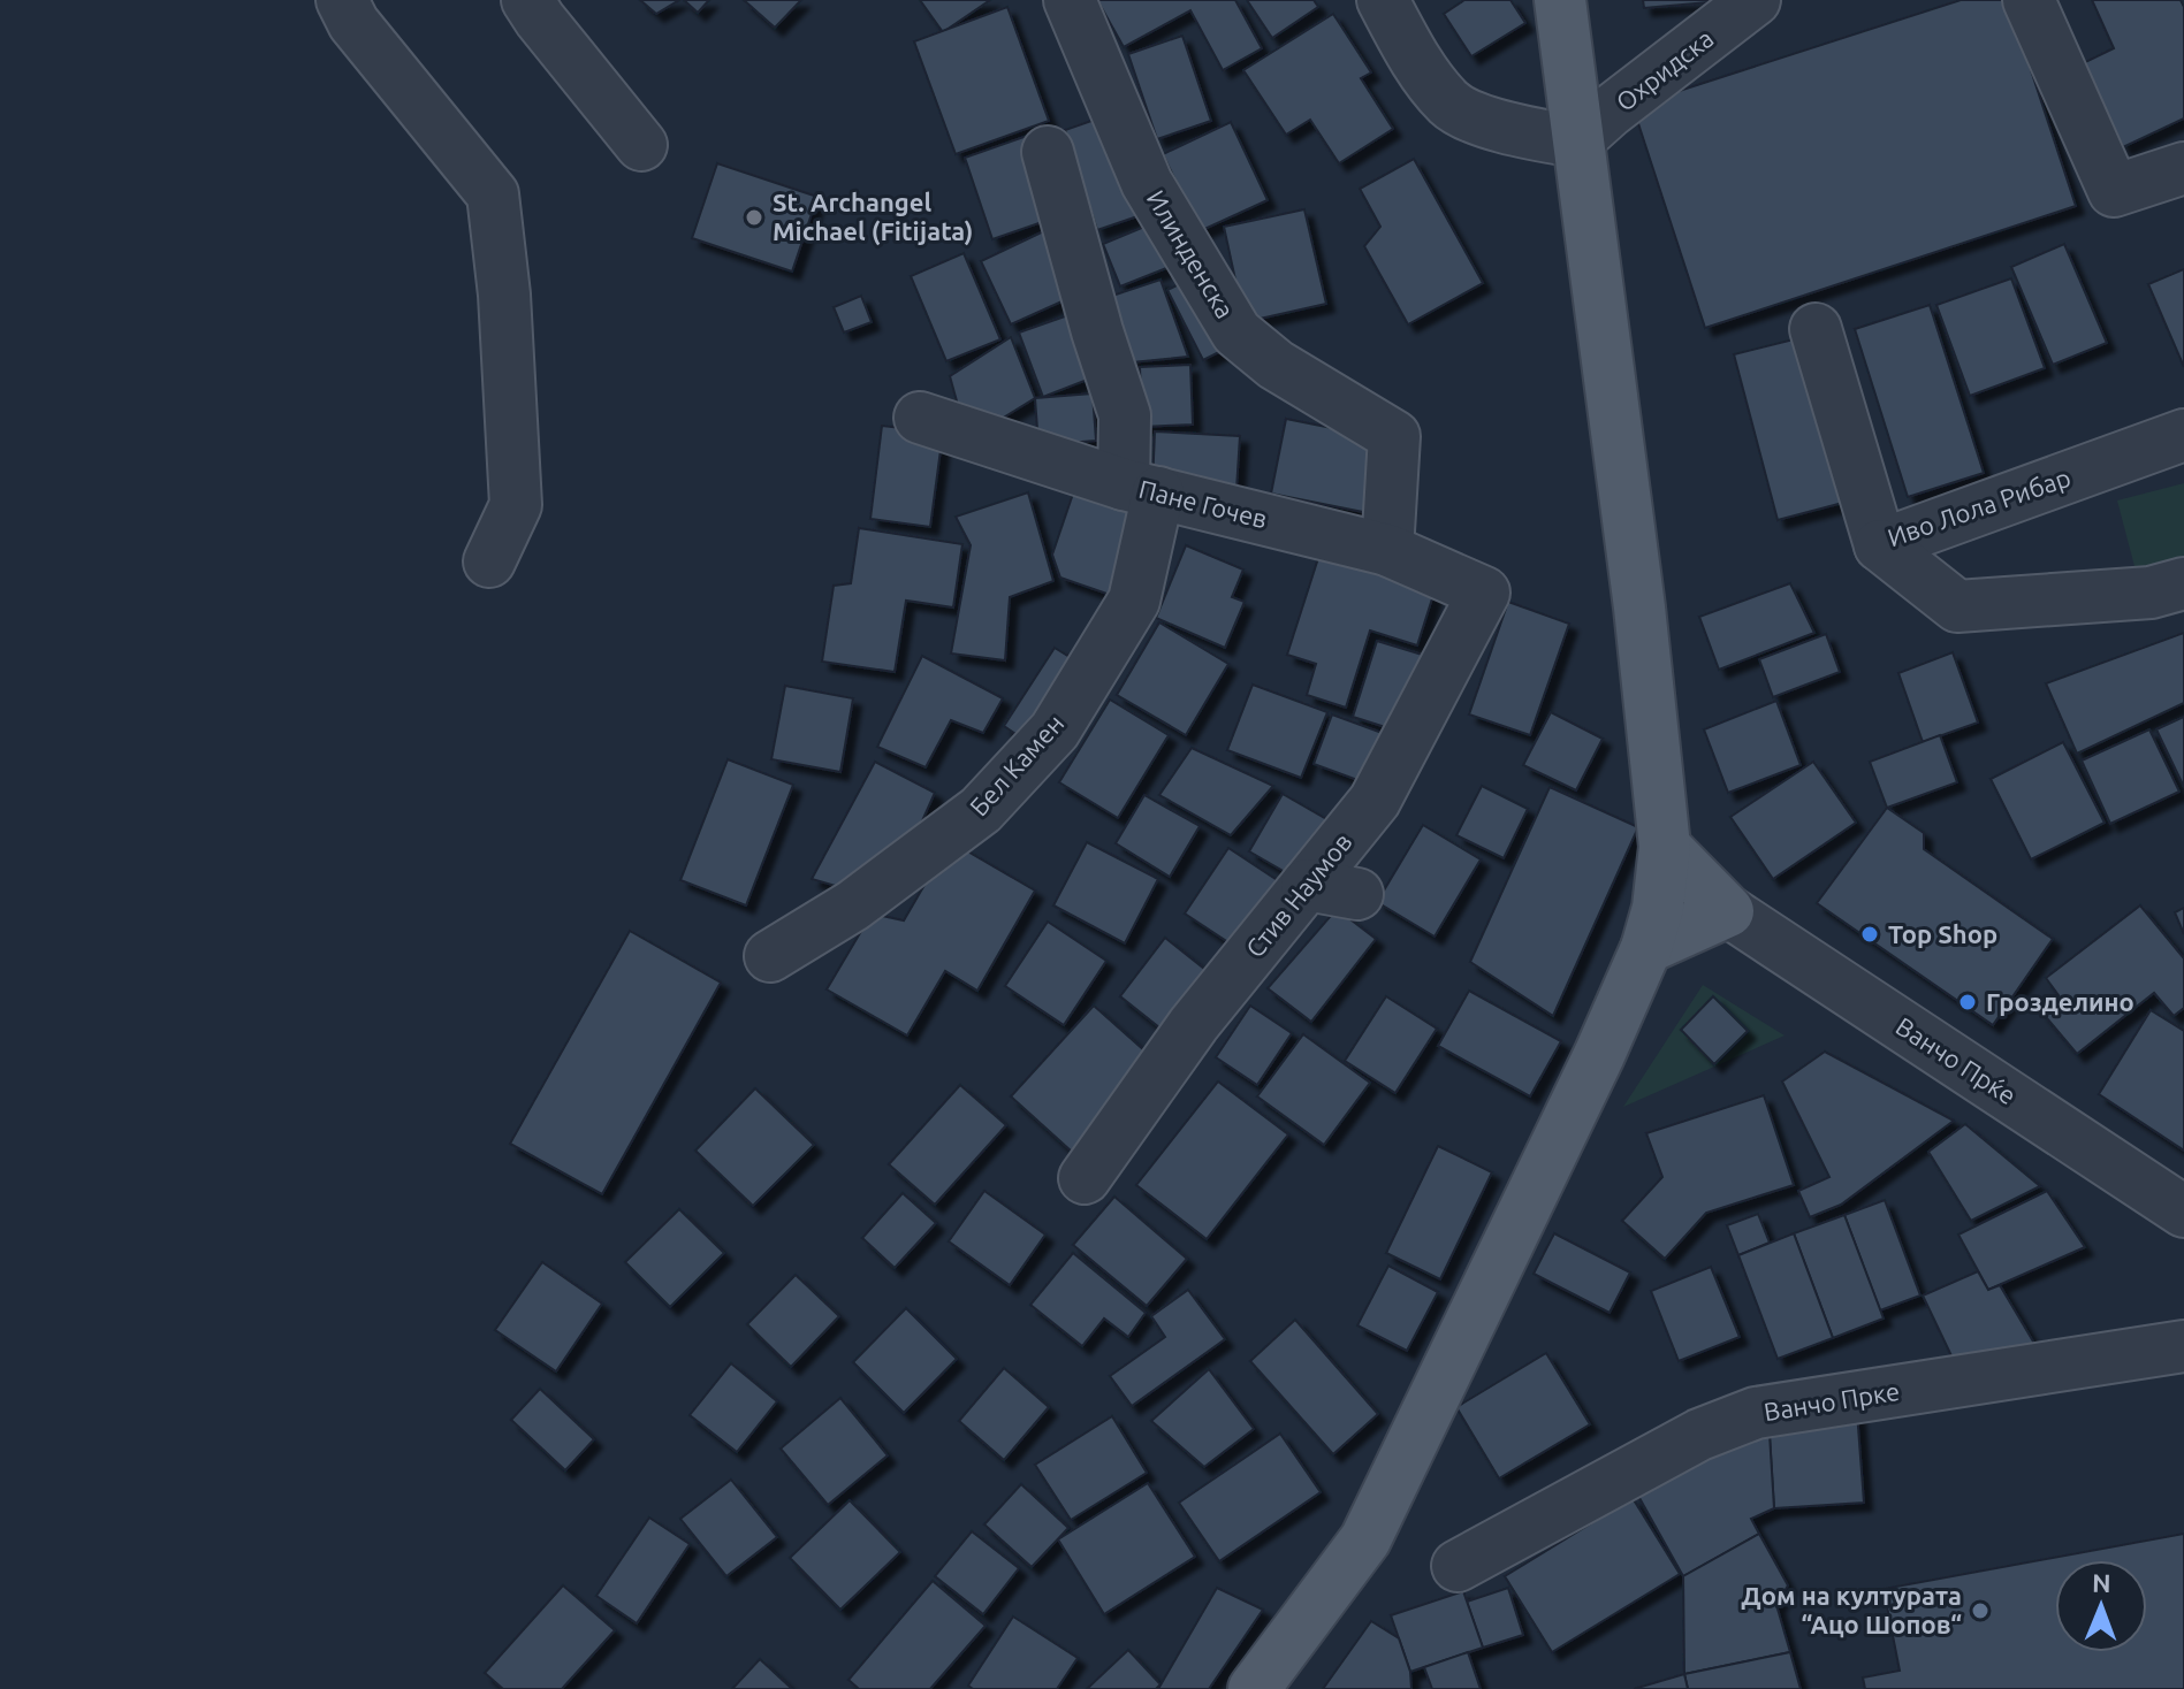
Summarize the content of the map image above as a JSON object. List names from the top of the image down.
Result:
{
  "streets": {
    "street": [
      "Охридска",
      "Илинденска",
      "Пане Гочев",
      "Иво Лола Рибар",
      "Бел Камен",
      "Стив Наумов",
      "Ванчо Прќе",
      "Ванчо Прке"
    ]
  },
  "crossings": [
    ["Илинденска", "Пане Гочев"],
    ["Пане Гочев", "Бел Камен"],
    ["Пане Гочев", "Стив Наумов"]
  ],
  "places": [
    "St. Archangel Michael (Fitijata)",
    "Top Shop",
    "Грозделино",
    "Дом на културата “Ацо Шопов“"
  ],
  "north": "top"
}
